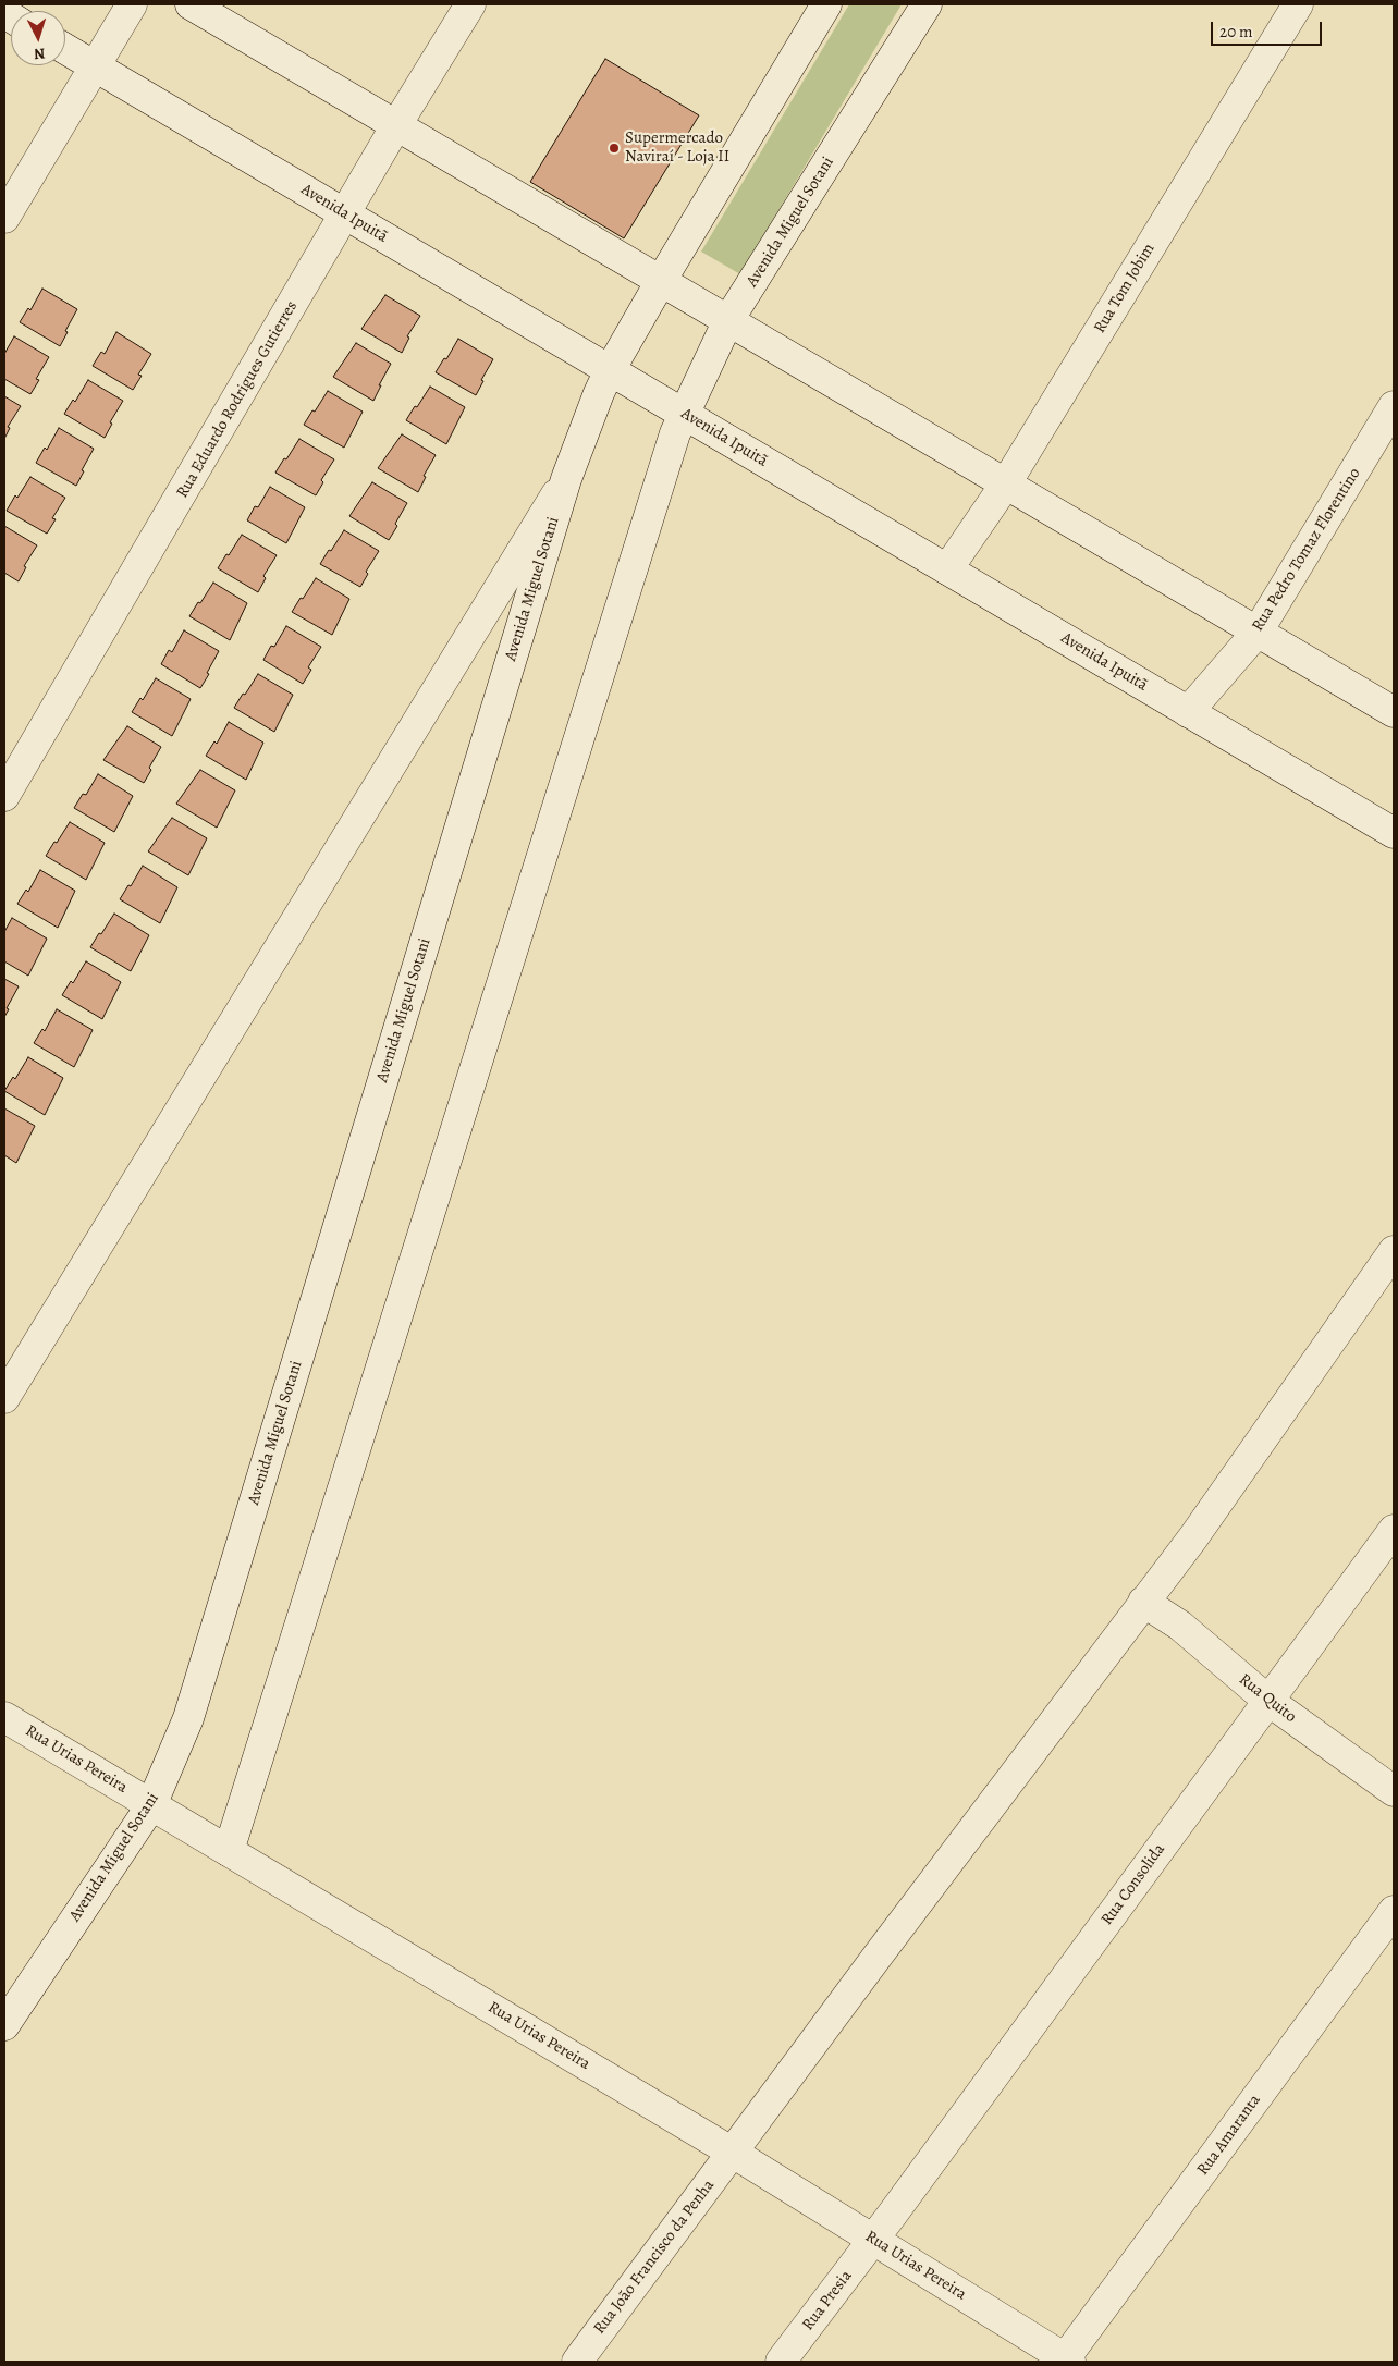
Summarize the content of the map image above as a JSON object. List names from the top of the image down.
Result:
{
  "streets": {
    "street": [
      "Avenida Ipuitã",
      "Avenida Miguel Sotani",
      "Rua Tom Jobim",
      "Rua Eduardo Rodrigues Gutierres",
      "Rua Pedro Tomaz Florentino",
      "Rua Quito",
      "Rua Urias Pereira",
      "Rua Consolida",
      "Rua Amaranta",
      "Rua João Francisco da Penha",
      "Rua Presia"
    ]
  },
  "crossings": [
    ["Avenida Ipuitã", "Avenida Miguel Sotani"],
    ["Avenida Ipuitã", "Rua Tom Jobim"],
    ["Avenida Ipuitã", "Rua Eduardo Rodrigues Gutierres"],
    ["Avenida Ipuitã", "Rua Pedro Tomaz Florentino"],
    ["Avenida Miguel Sotani", "Rua Urias Pereira"],
    ["Rua Quito", "Rua Consolida"],
    ["Rua Quito", "Rua João Francisco da Penha"],
    ["Rua Urias Pereira", "Rua Consolida"],
    ["Rua Urias Pereira", "Rua Amaranta"],
    ["Rua Urias Pereira", "Rua João Francisco da Penha"],
    ["Rua Urias Pereira", "Rua Presia"],
    ["Rua Consolida", "Rua Presia"]
  ],
  "places": ["Supermercado Naviraí - Loja II"],
  "scale_bar": "20 m",
  "north": "bottom"
}
